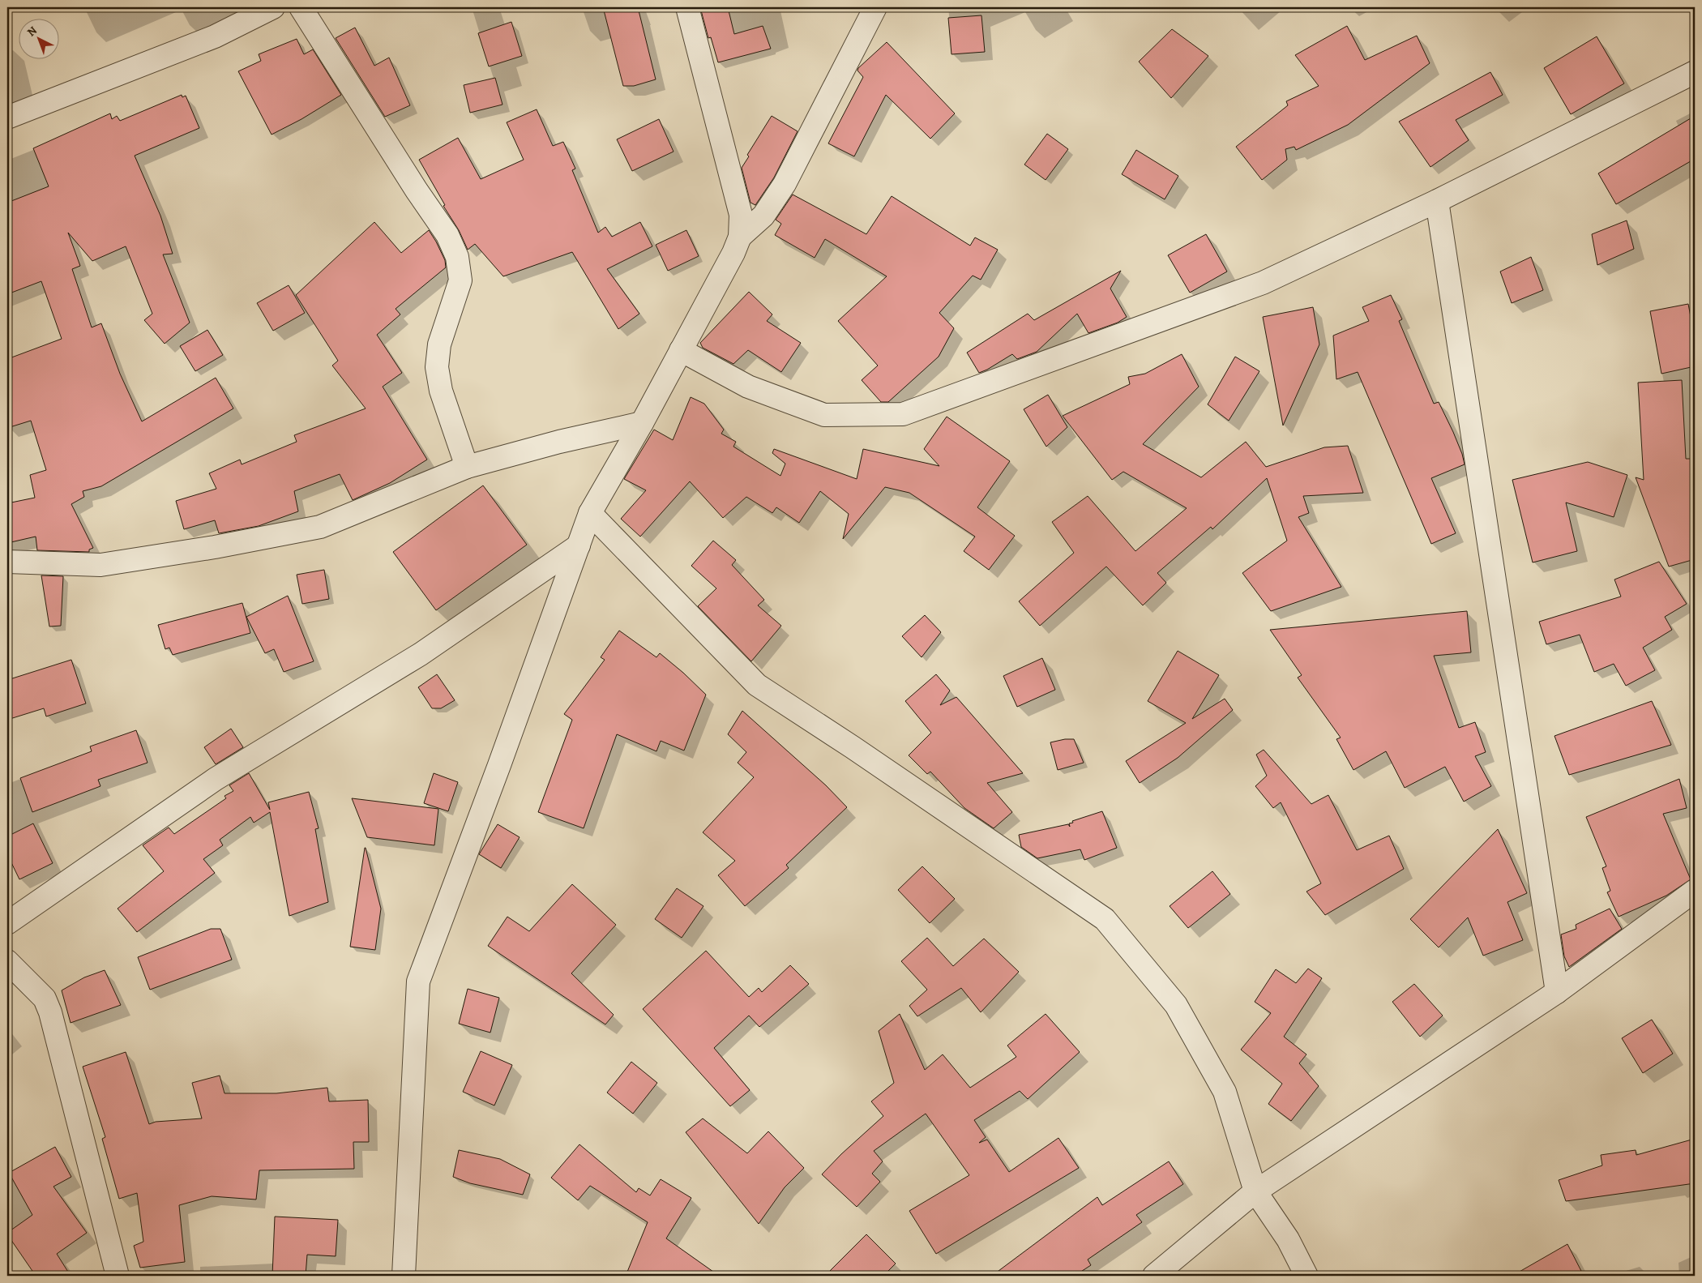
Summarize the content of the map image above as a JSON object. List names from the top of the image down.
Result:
{
  "north": "top left"
}
